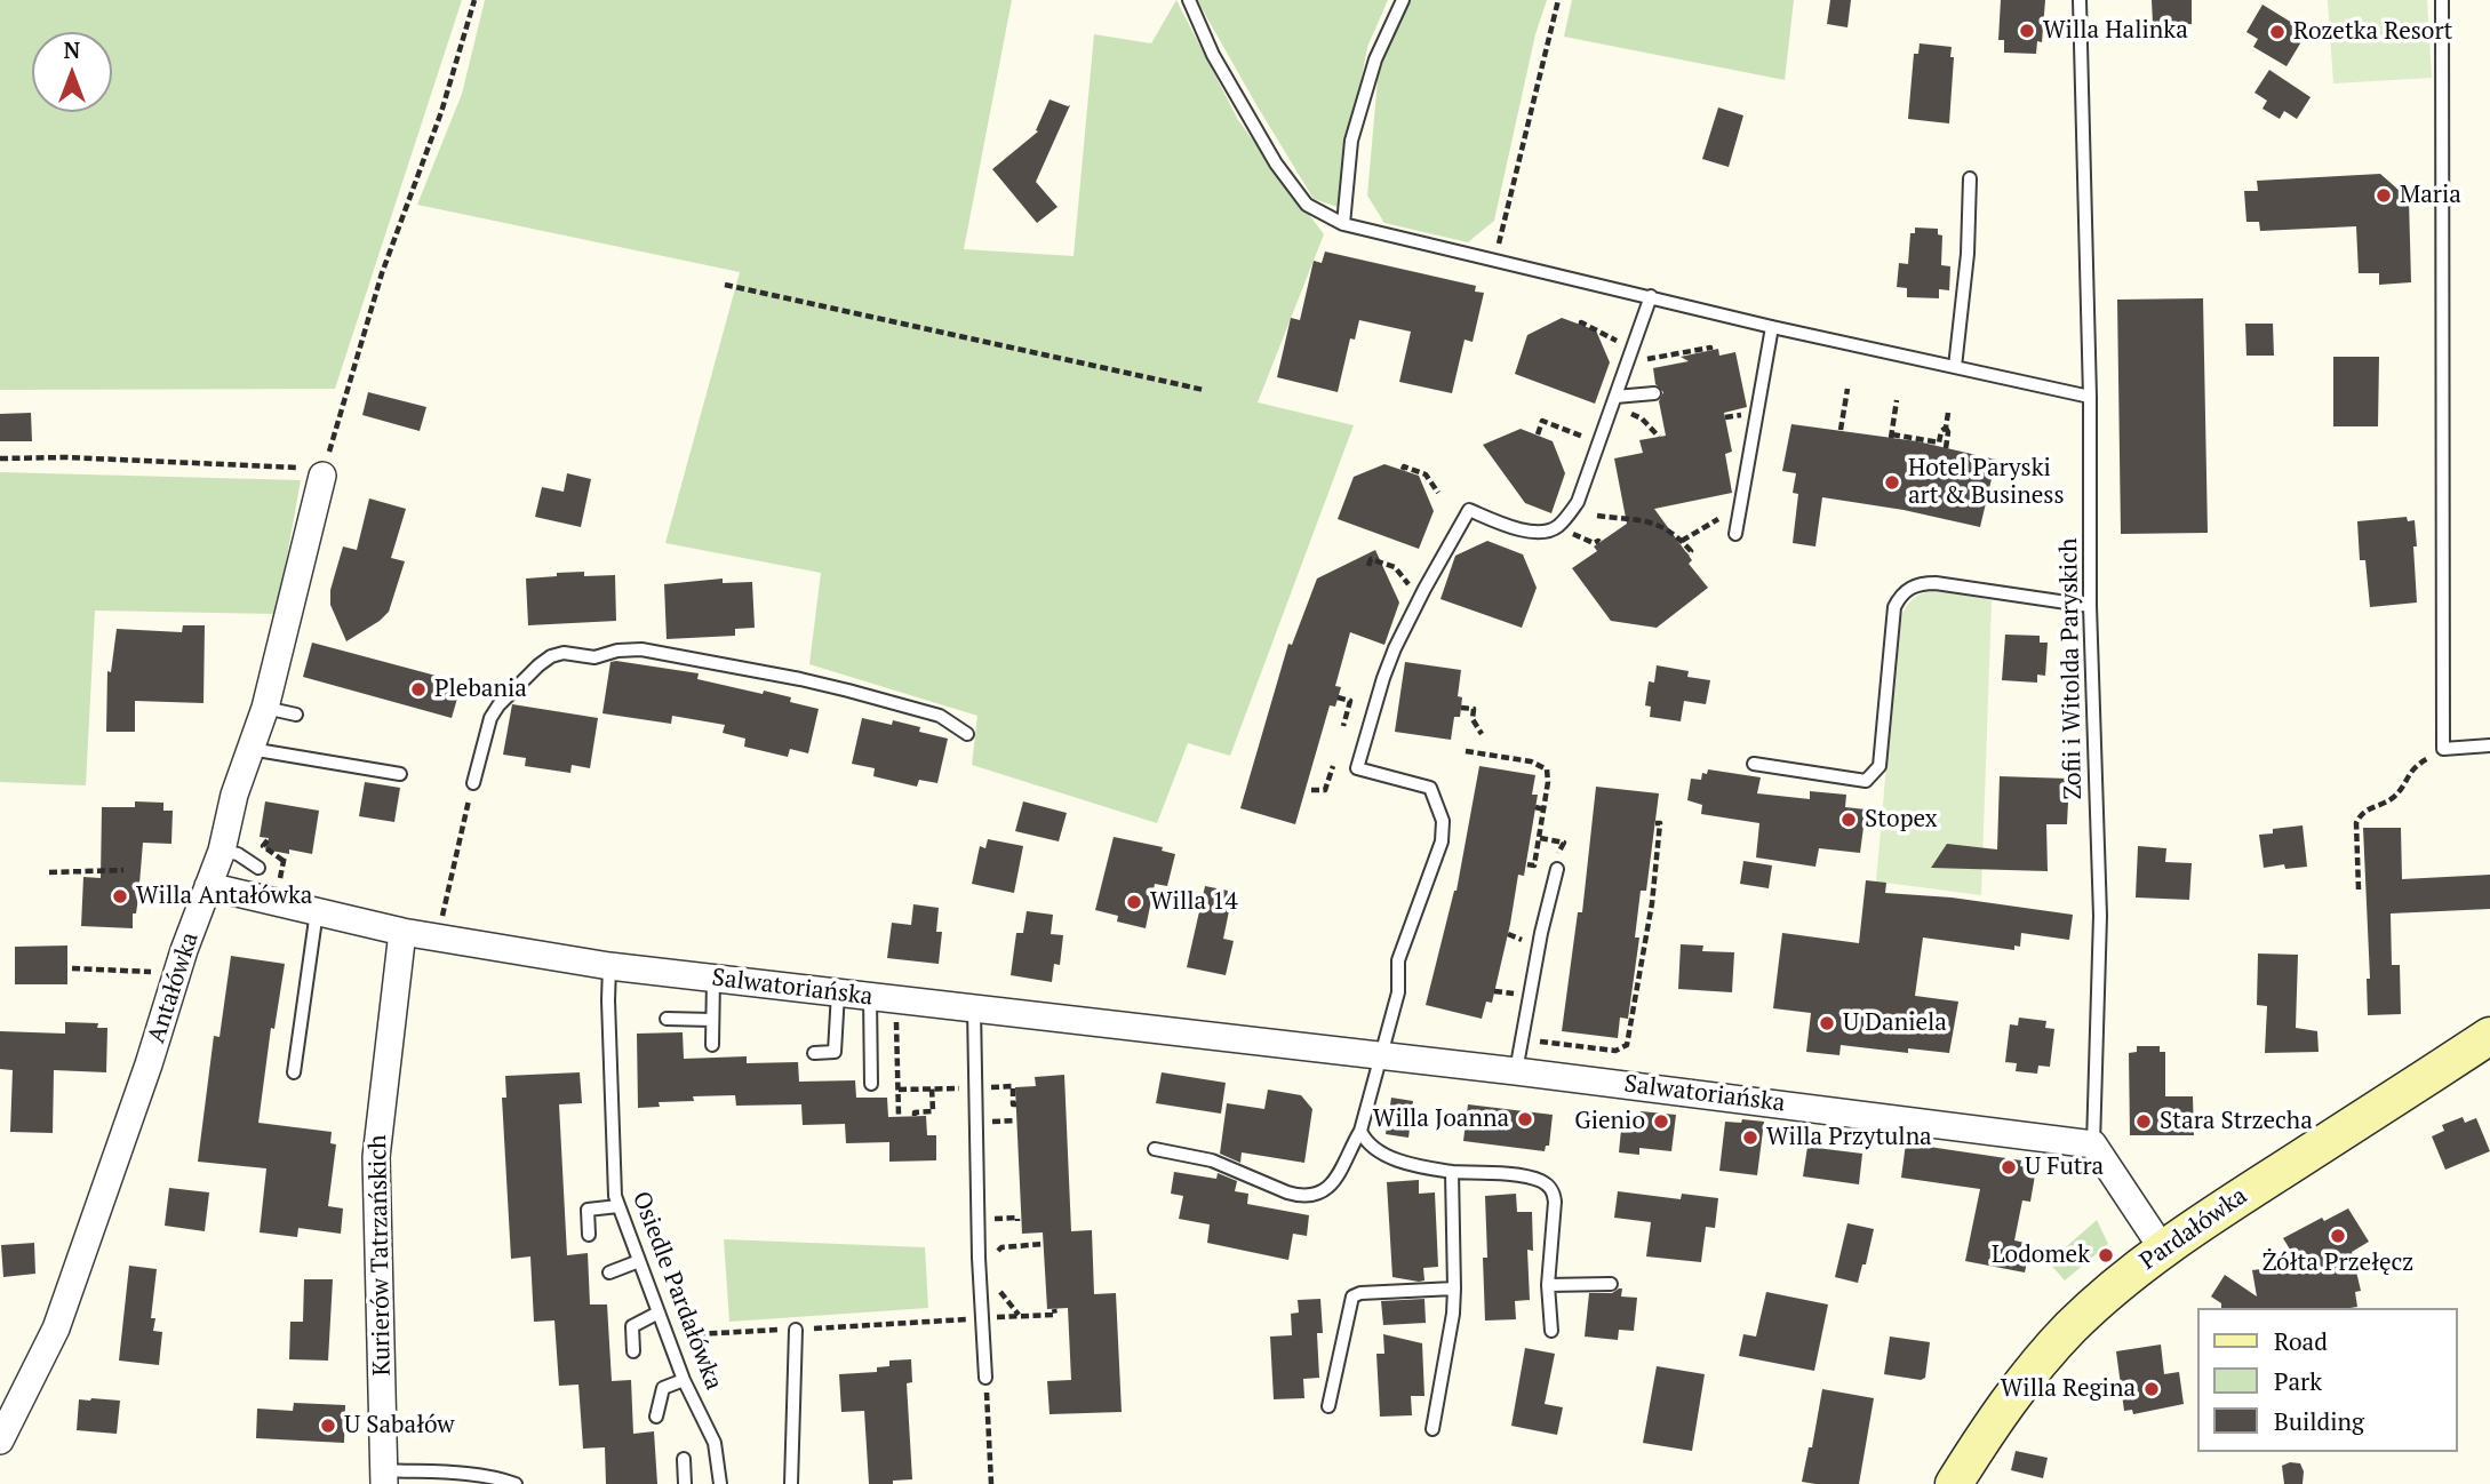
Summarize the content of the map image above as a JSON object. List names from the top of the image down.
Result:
{
  "streets": {
    "street": [
      "Antałówka",
      "Salwatoriańska",
      "Pardałówka",
      "Kurierów Tatrzańskich"
    ],
    "lane": ["Zofii i Witolda Paryskich", "Osiedle Pardałówka"]
  },
  "crossings": [
    ["Zofii i Witolda Paryskich", "Salwatoriańska"],
    ["Antałówka", "Salwatoriańska"],
    ["Salwatoriańska", "Kurierów Tatrzańskich"],
    ["Salwatoriańska", "Osiedle Pardałówka"]
  ],
  "places": [
    "Willa Halinka",
    "Rozetka Resort",
    "Maria",
    "Hotel Paryski art & Business",
    "Plebania",
    "Stopex",
    "Willa Antałówka",
    "Willa 14",
    "U Daniela",
    "Willa Joanna",
    "Gienio",
    "Stara Strzecha",
    "Willa Przytulna",
    "U Futra",
    "Żółta Przełęcz",
    "Lodomek",
    "Willa Regina",
    "U Sabałów"
  ],
  "legend": ["Road", "Park", "Building"],
  "north": "top"
}
